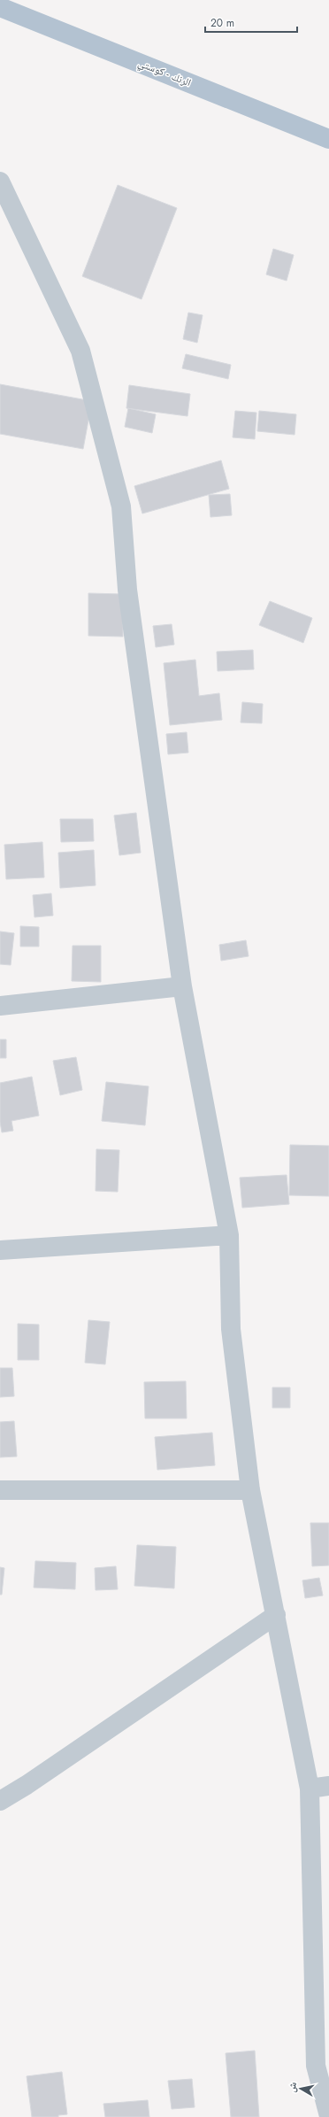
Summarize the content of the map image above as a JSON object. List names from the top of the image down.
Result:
{
  "streets": {
    "main road": ["الرنك - كوستي"]
  },
  "scale_bar": "20 m",
  "north": "left"
}
